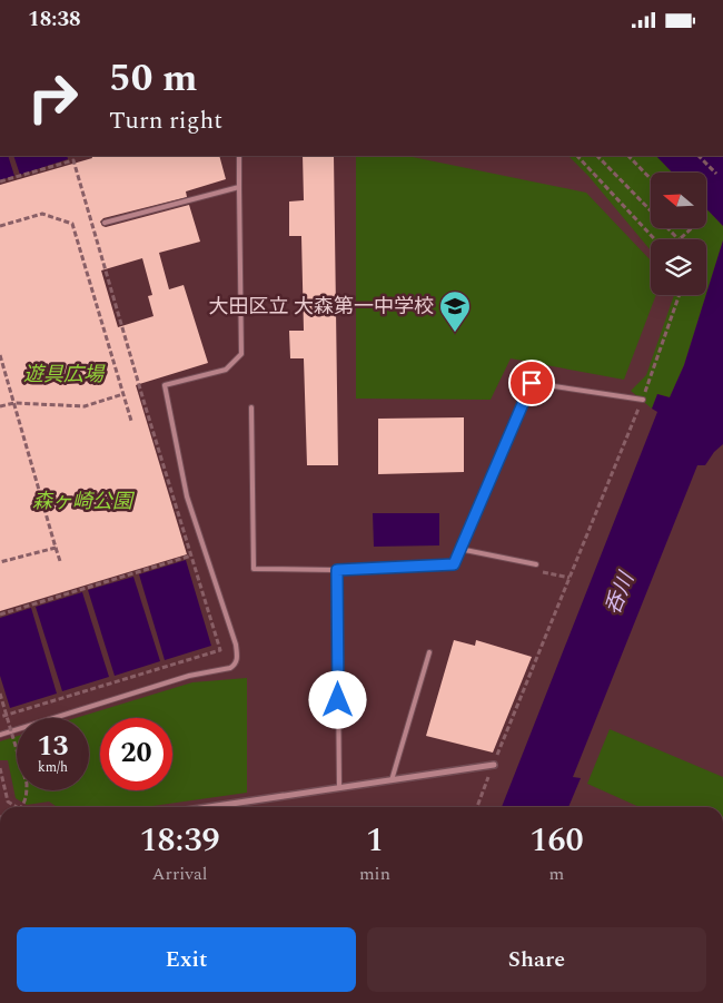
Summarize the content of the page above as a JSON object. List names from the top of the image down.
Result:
{
  "water": ["呑川"],
  "parks": ["遊具広場", "森ヶ崎公園"],
  "places": {
    "school or university": ["大田区立 大森第一中学校"]
  },
  "north": "left",
  "page": {
    "status": "18:38",
    "turn": ["50 m", "Turn right"],
    "speed": "13 km/h",
    "limit": "20",
    "eta": [
      "18:39",
      "Arrival",
      "1",
      "min",
      "160",
      "m"
    ],
    "buttons": ["Exit", "Share"]
  }
}
